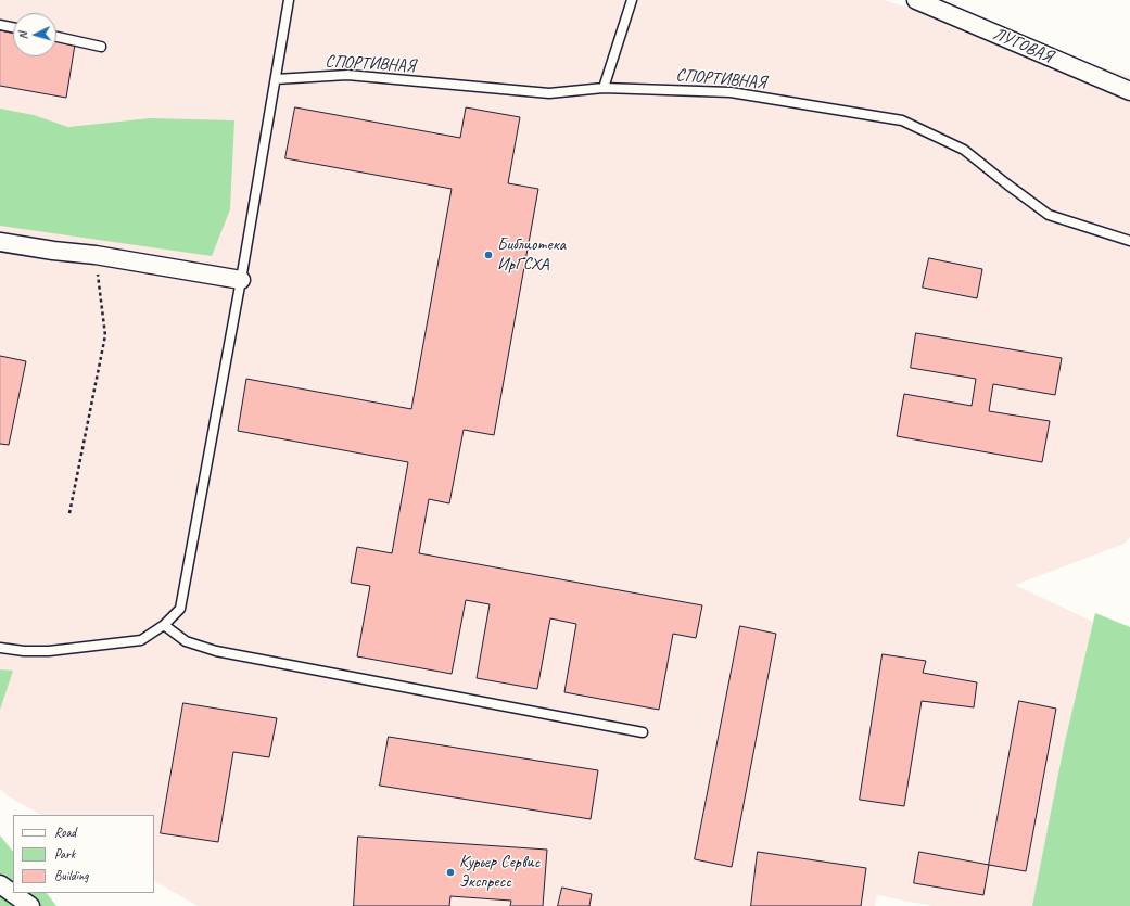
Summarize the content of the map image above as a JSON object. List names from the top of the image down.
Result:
{
  "streets": {
    "street": ["ЛУГОВАЯ"],
    "lane": ["СПОРТИВНАЯ"]
  },
  "places": ["Библиотека ИрГСХА", "Курьер Сервис Экспресс"],
  "legend": ["Road", "Park", "Building"],
  "north": "left"
}
